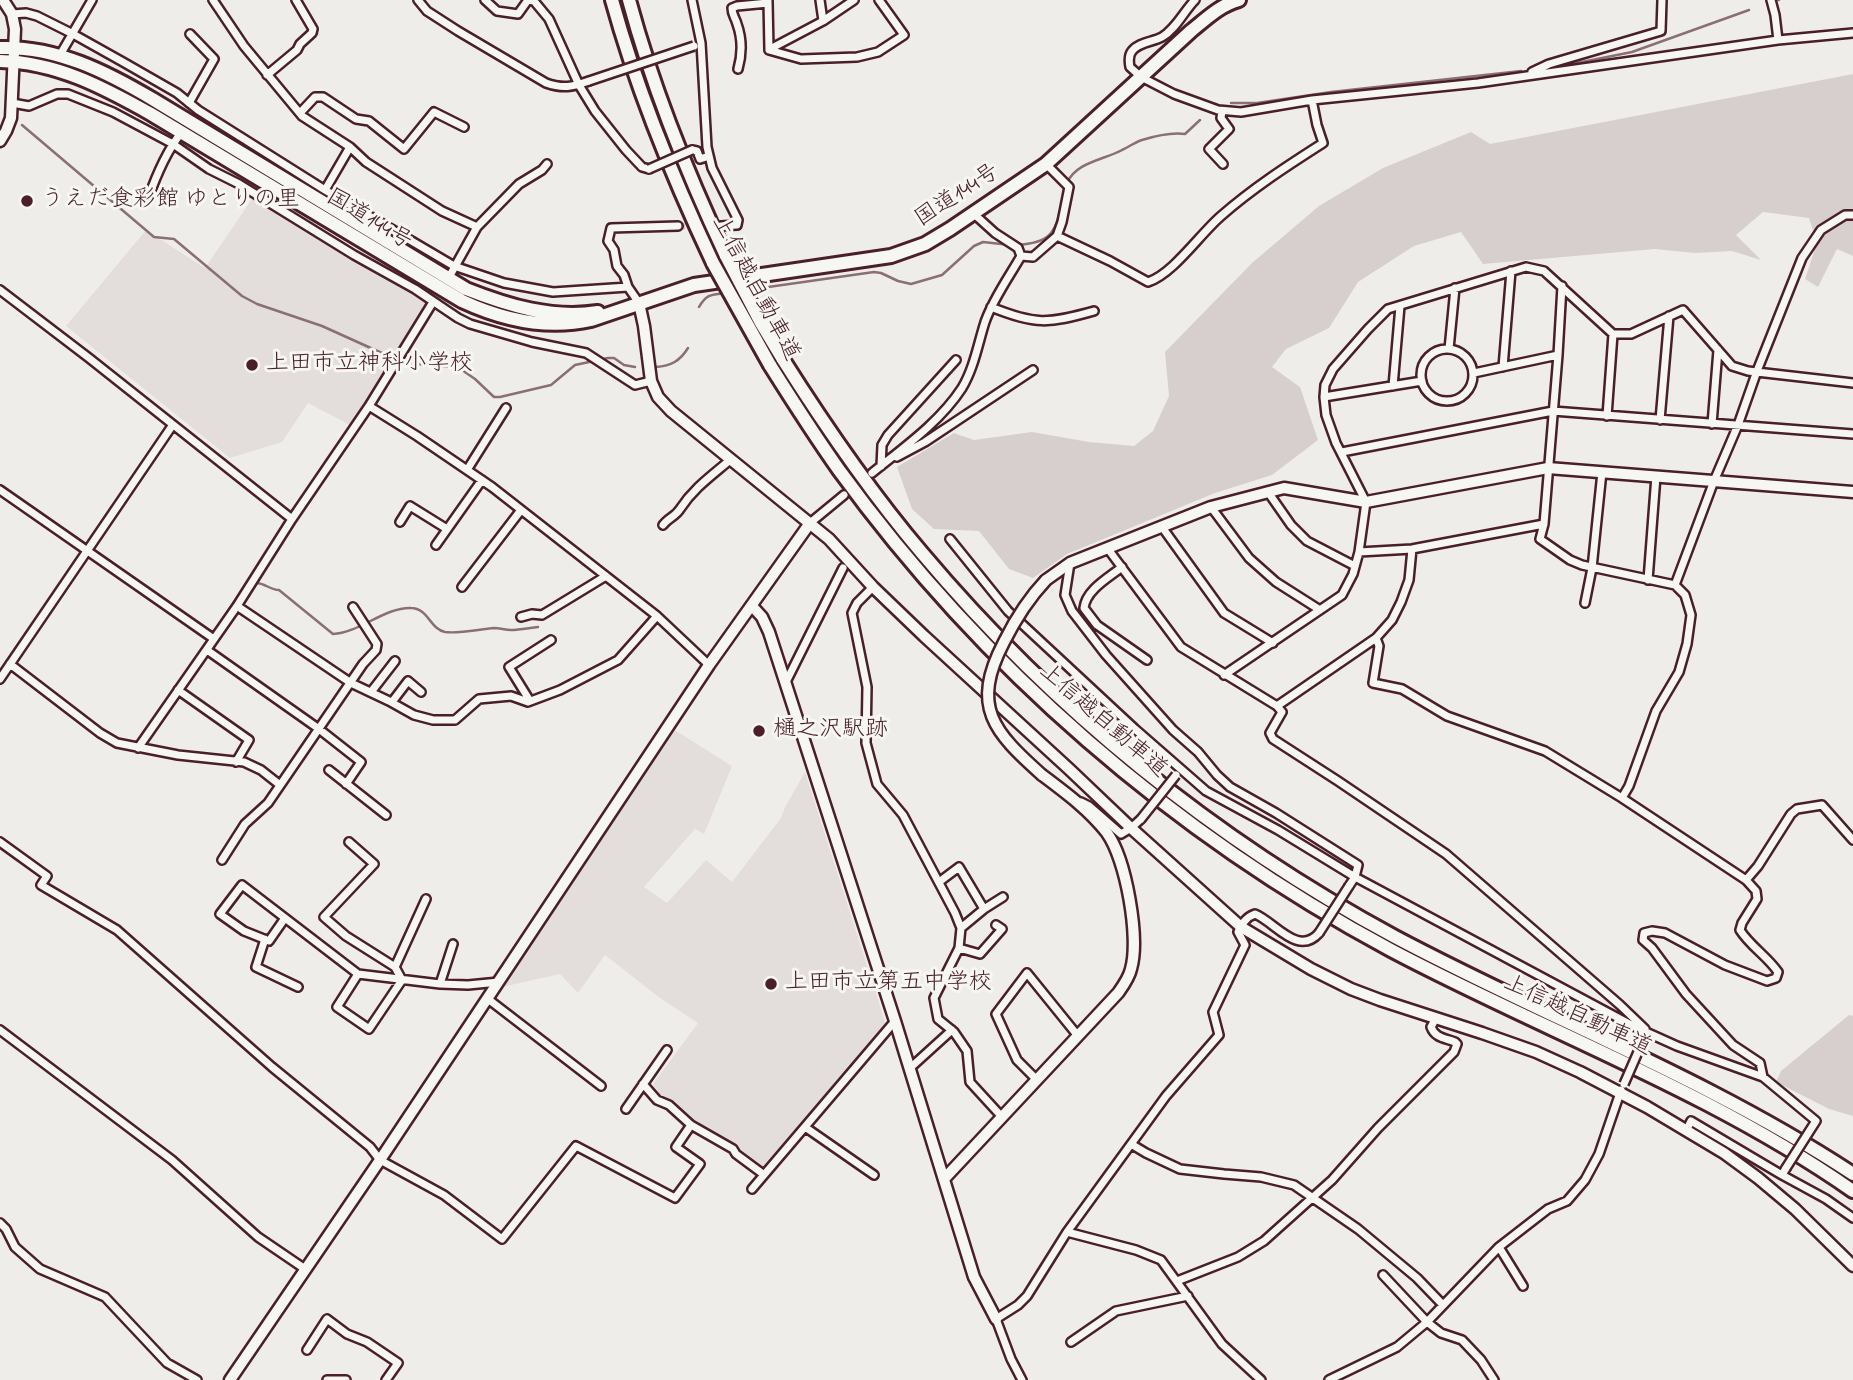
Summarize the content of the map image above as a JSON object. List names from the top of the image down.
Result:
{
  "streets": {
    "highway": ["国道144号", "上信越自動車道"]
  },
  "places": [
    "うえだ食彩館 ゆとりの里",
    "上田市立神科小学校",
    "樋之沢駅跡",
    "上田市立第五中学校"
  ]
}
